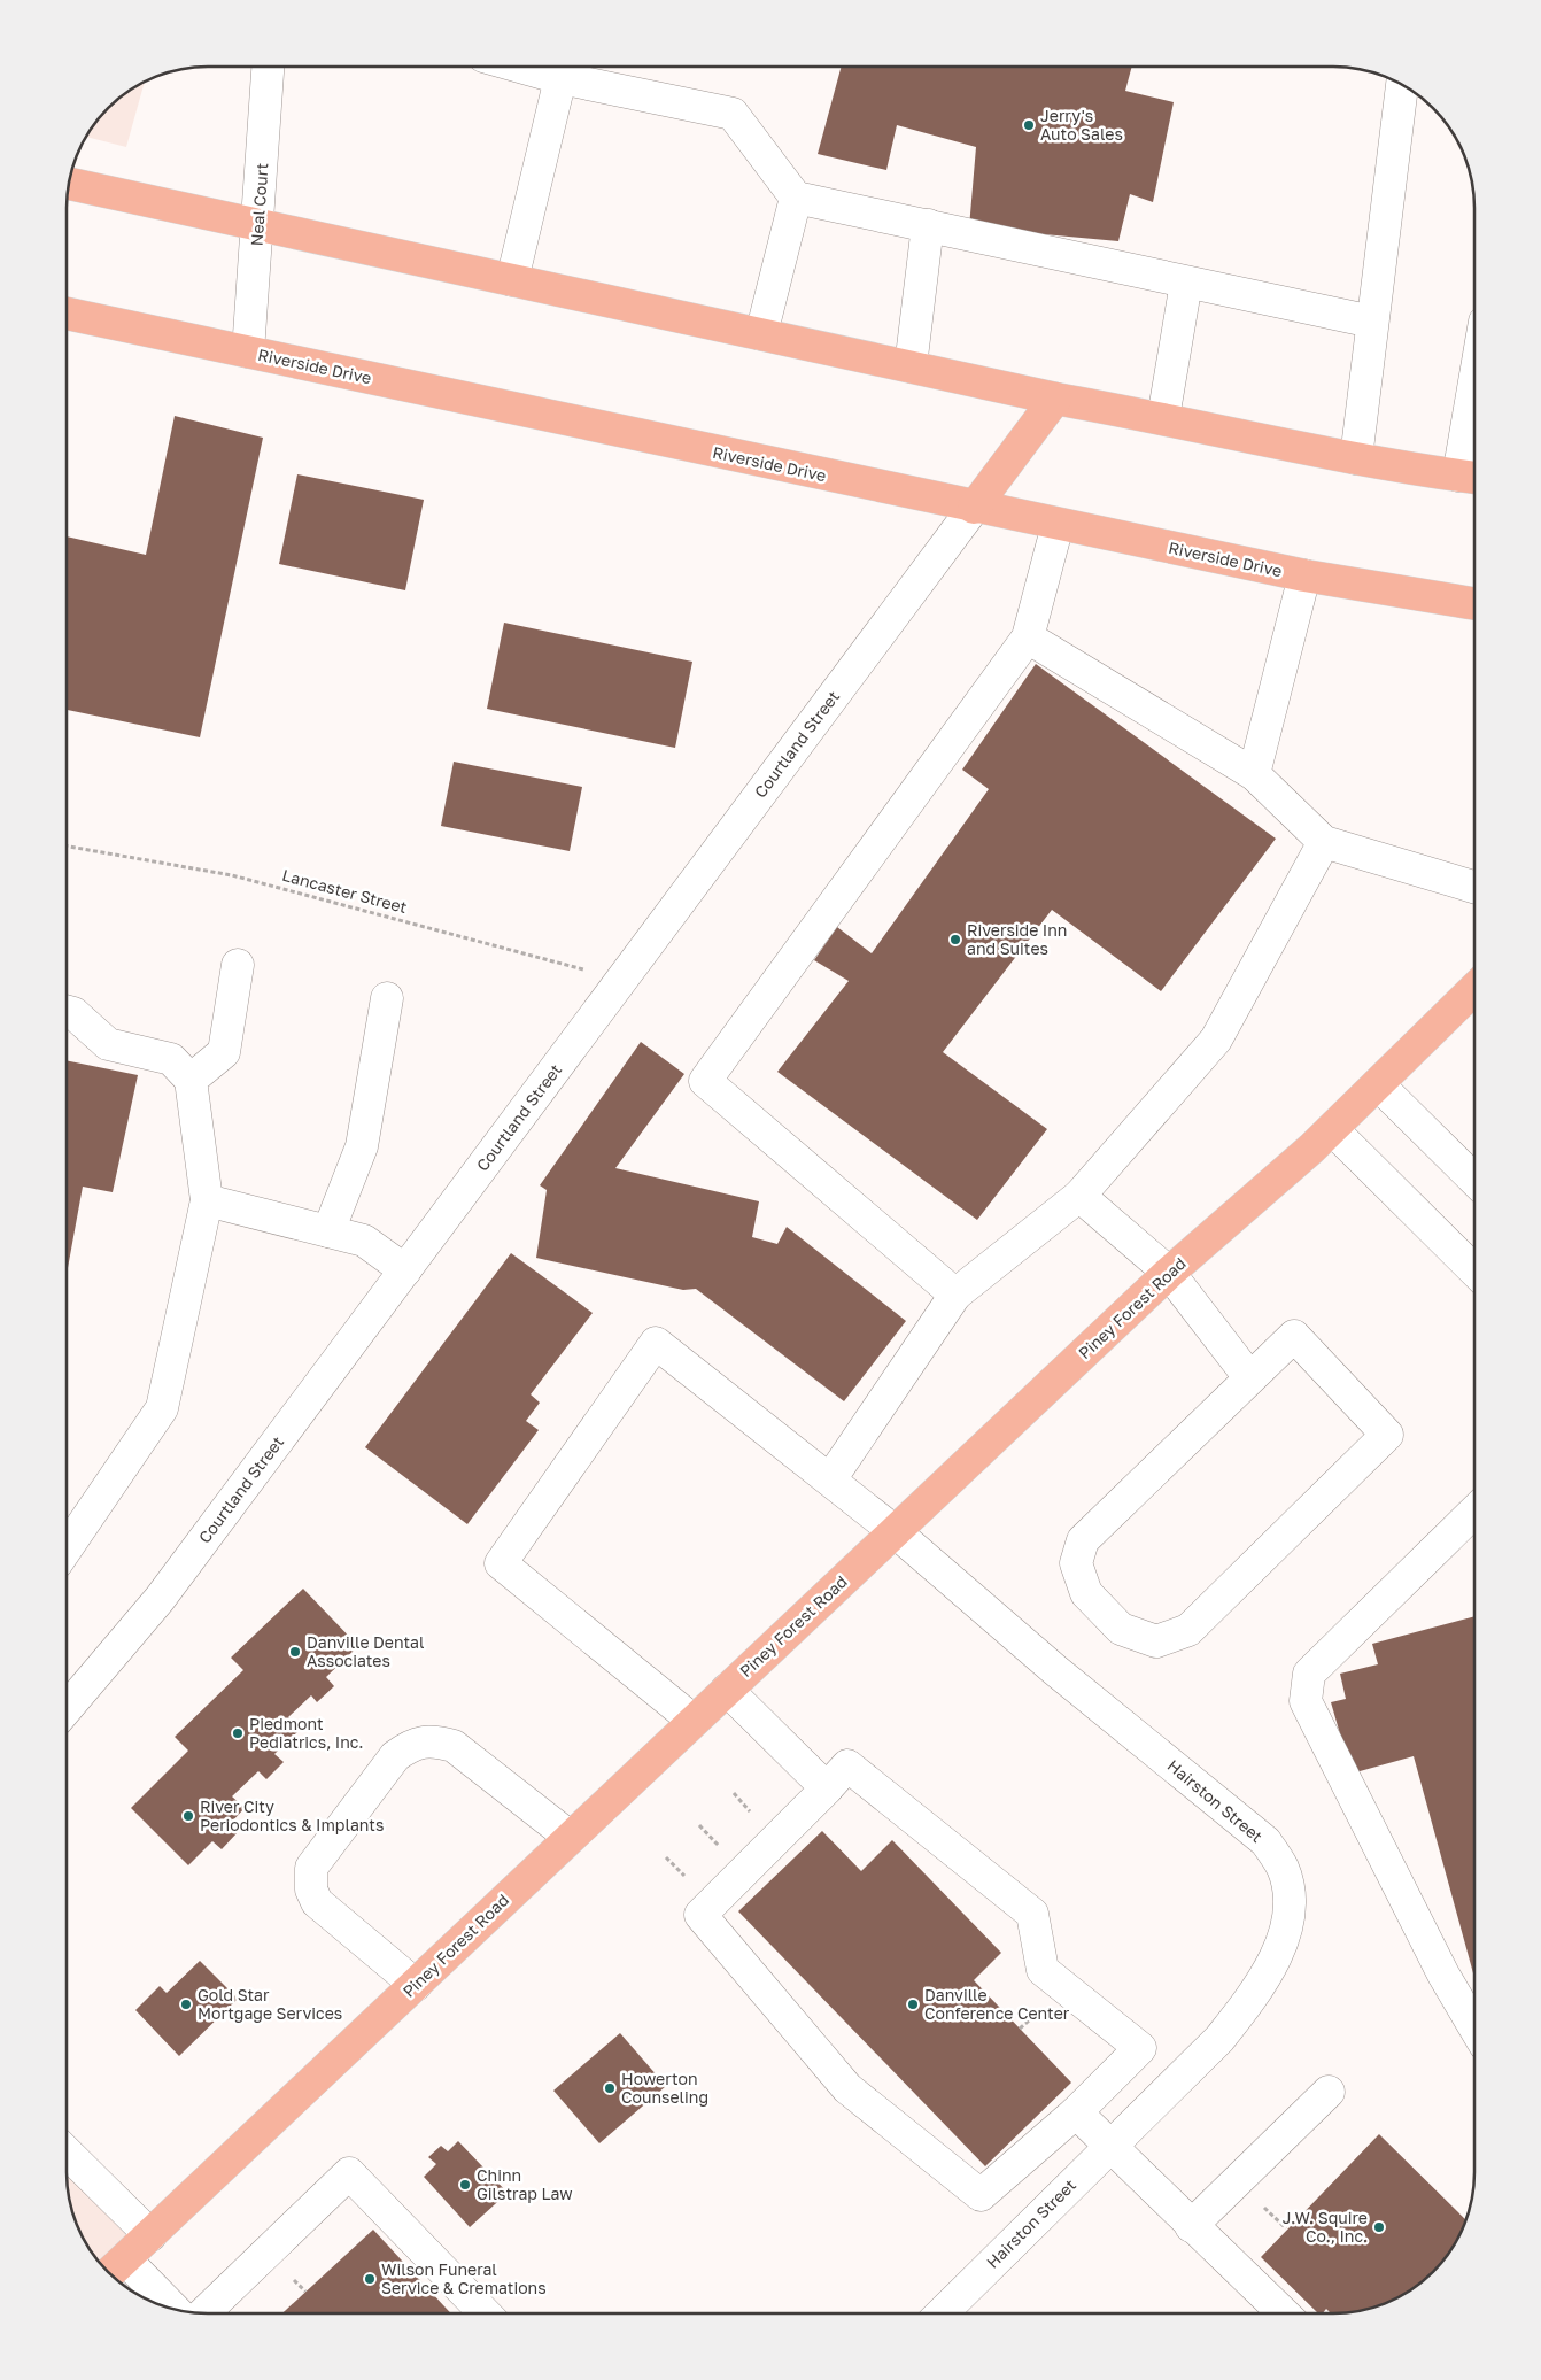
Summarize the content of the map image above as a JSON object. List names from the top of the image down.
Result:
{
  "streets": {
    "main road": ["Riverside Drive", "Piney Forest Road"],
    "street": ["Neal Court", "Courtland Street", "Hairston Street"],
    "path": ["Lancaster Street"]
  },
  "crossings": [
    ["Neal Court", "Riverside Drive"],
    ["Riverside Drive", "Courtland Street"],
    ["Courtland Street", "Lancaster Street"],
    ["Piney Forest Road", "Hairston Street"]
  ],
  "places": [
    "Jerry's Auto Sales",
    "Riverside Inn and Suites",
    "Danville Dental Associates",
    "Piedmont Pediatrics, Inc.",
    "River City Periodontics & Implants",
    "Gold Star Mortgage Services",
    "Danville Conference Center",
    "Howerton Counseling",
    "Chinn Gilstrap Law",
    "J.W. Squire Co., Inc.",
    "Wilson Funeral Service & Cremations"
  ]
}
